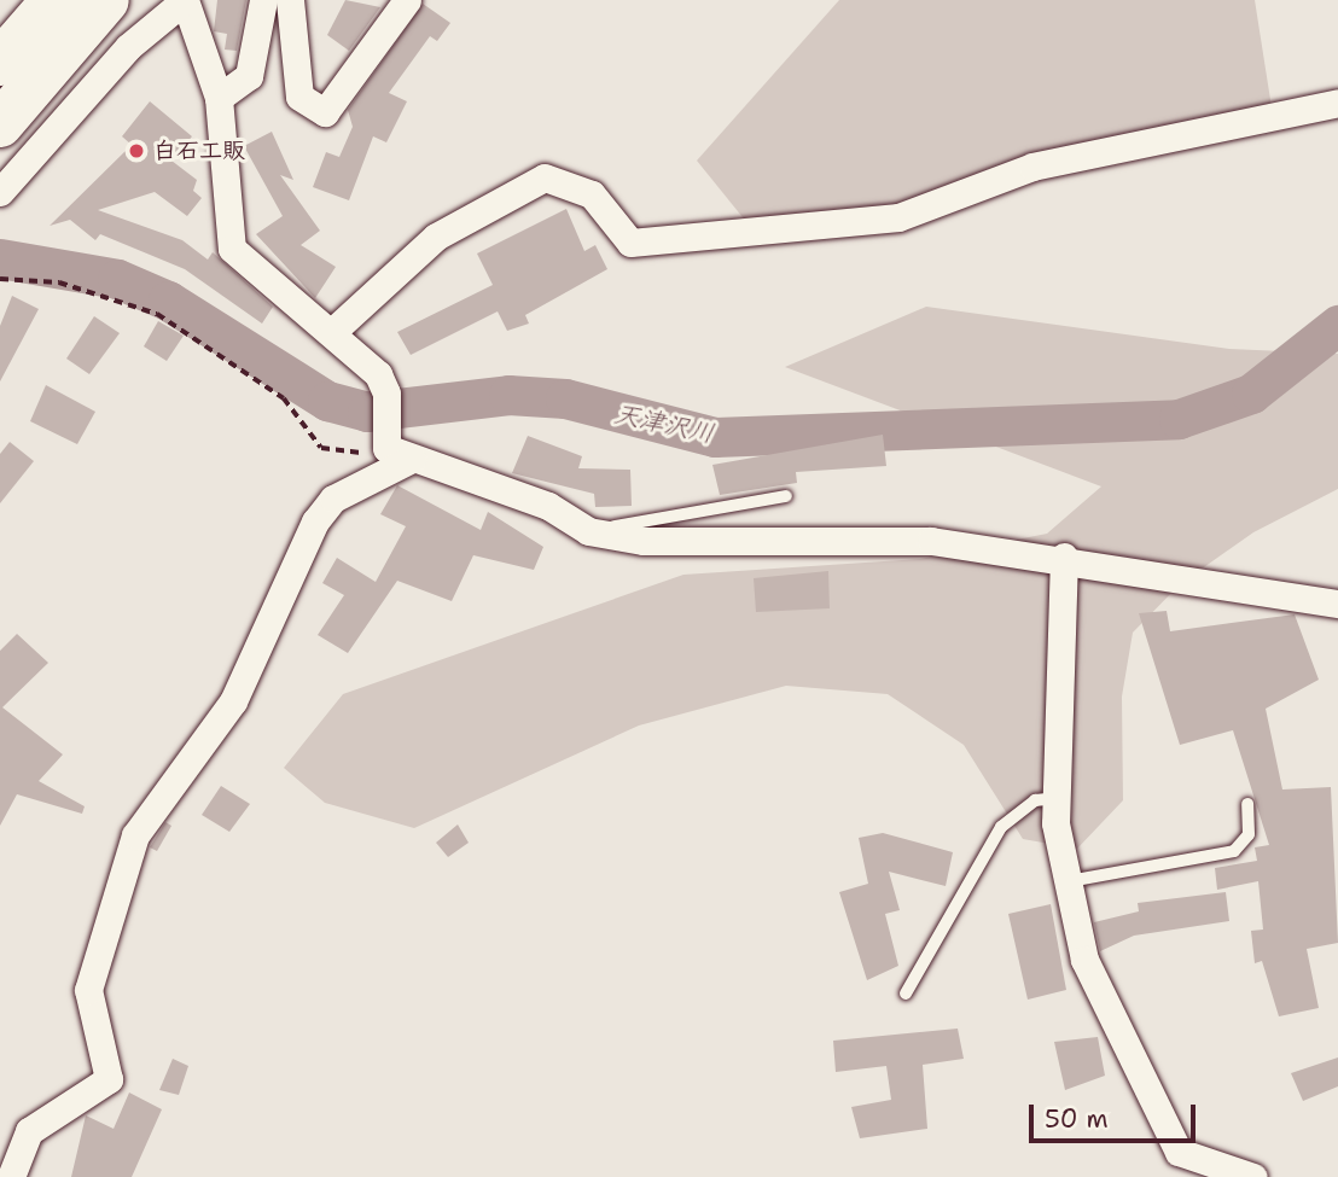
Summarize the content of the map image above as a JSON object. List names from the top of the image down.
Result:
{
  "water": ["天津沢川"],
  "places": ["白石工販"],
  "scale_bar": "50 m"
}
